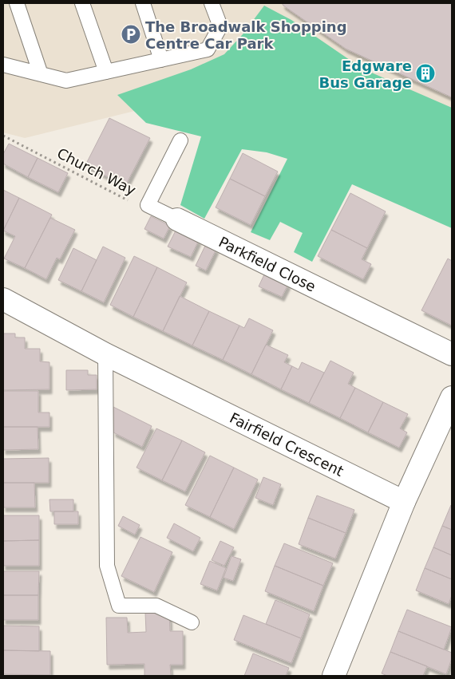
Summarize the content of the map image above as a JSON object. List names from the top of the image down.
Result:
{
  "streets": {
    "street": ["Parkfield Close", "Fairfield Crescent"],
    "path": ["Church Way"]
  },
  "places": {
    "parking": ["The Broadwalk Shopping Centre Car Park"],
    "building": ["Edgware Bus Garage"]
  }
}
